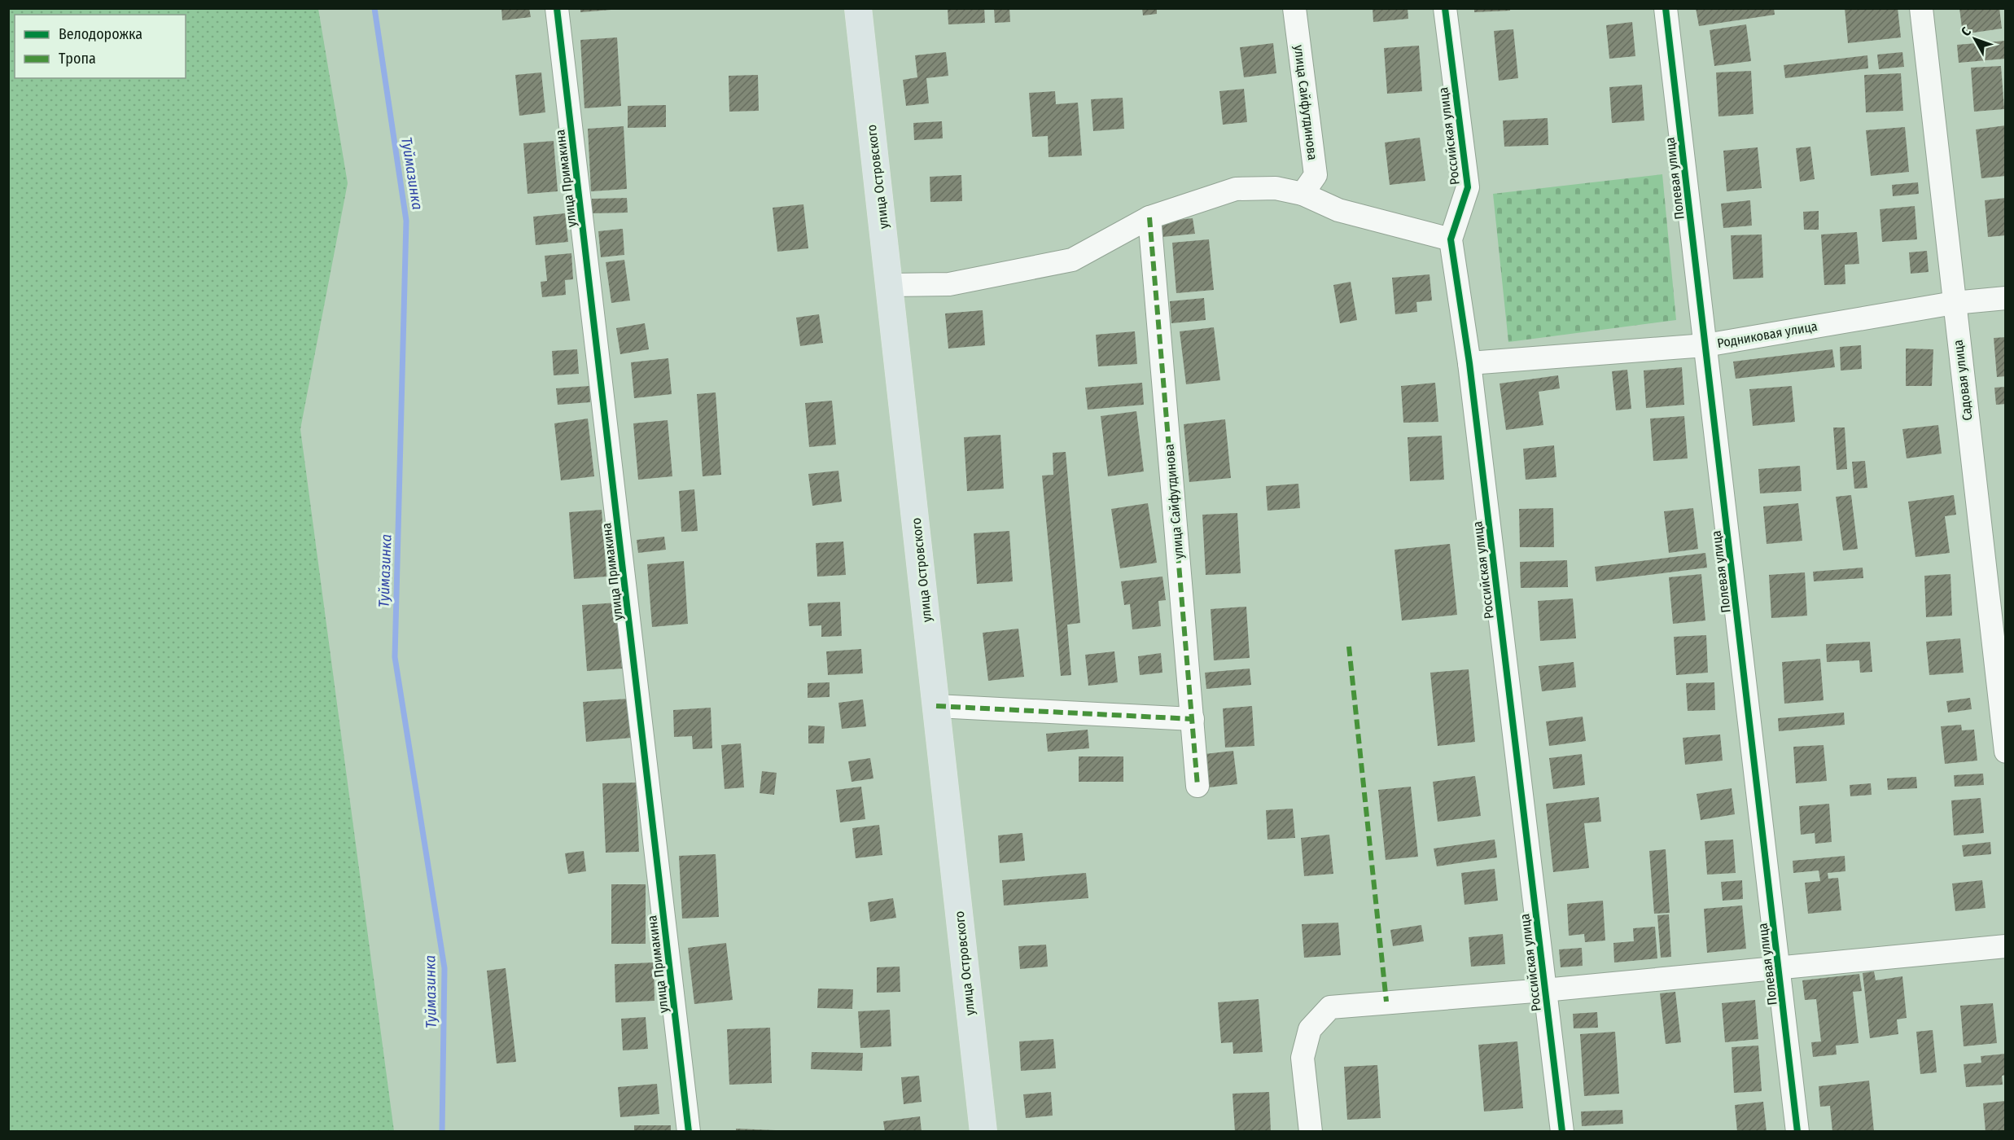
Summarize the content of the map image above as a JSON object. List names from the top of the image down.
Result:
{
  "streets": {
    "main road": ["улица Островского"],
    "street": [
      "улица Сайфутдинова",
      "Российская улица",
      "улица Примакина",
      "Полевая улица",
      "Родниковая улица",
      "Садовая улица"
    ]
  },
  "crossings": [
    ["Российская улица", "Родниковая улица"],
    ["Полевая улица", "Родниковая улица"],
    ["Родниковая улица", "Садовая улица"]
  ],
  "water": ["Туймазинка"],
  "legend": ["Велодорожка", "Тропа"],
  "north": "top left"
}
